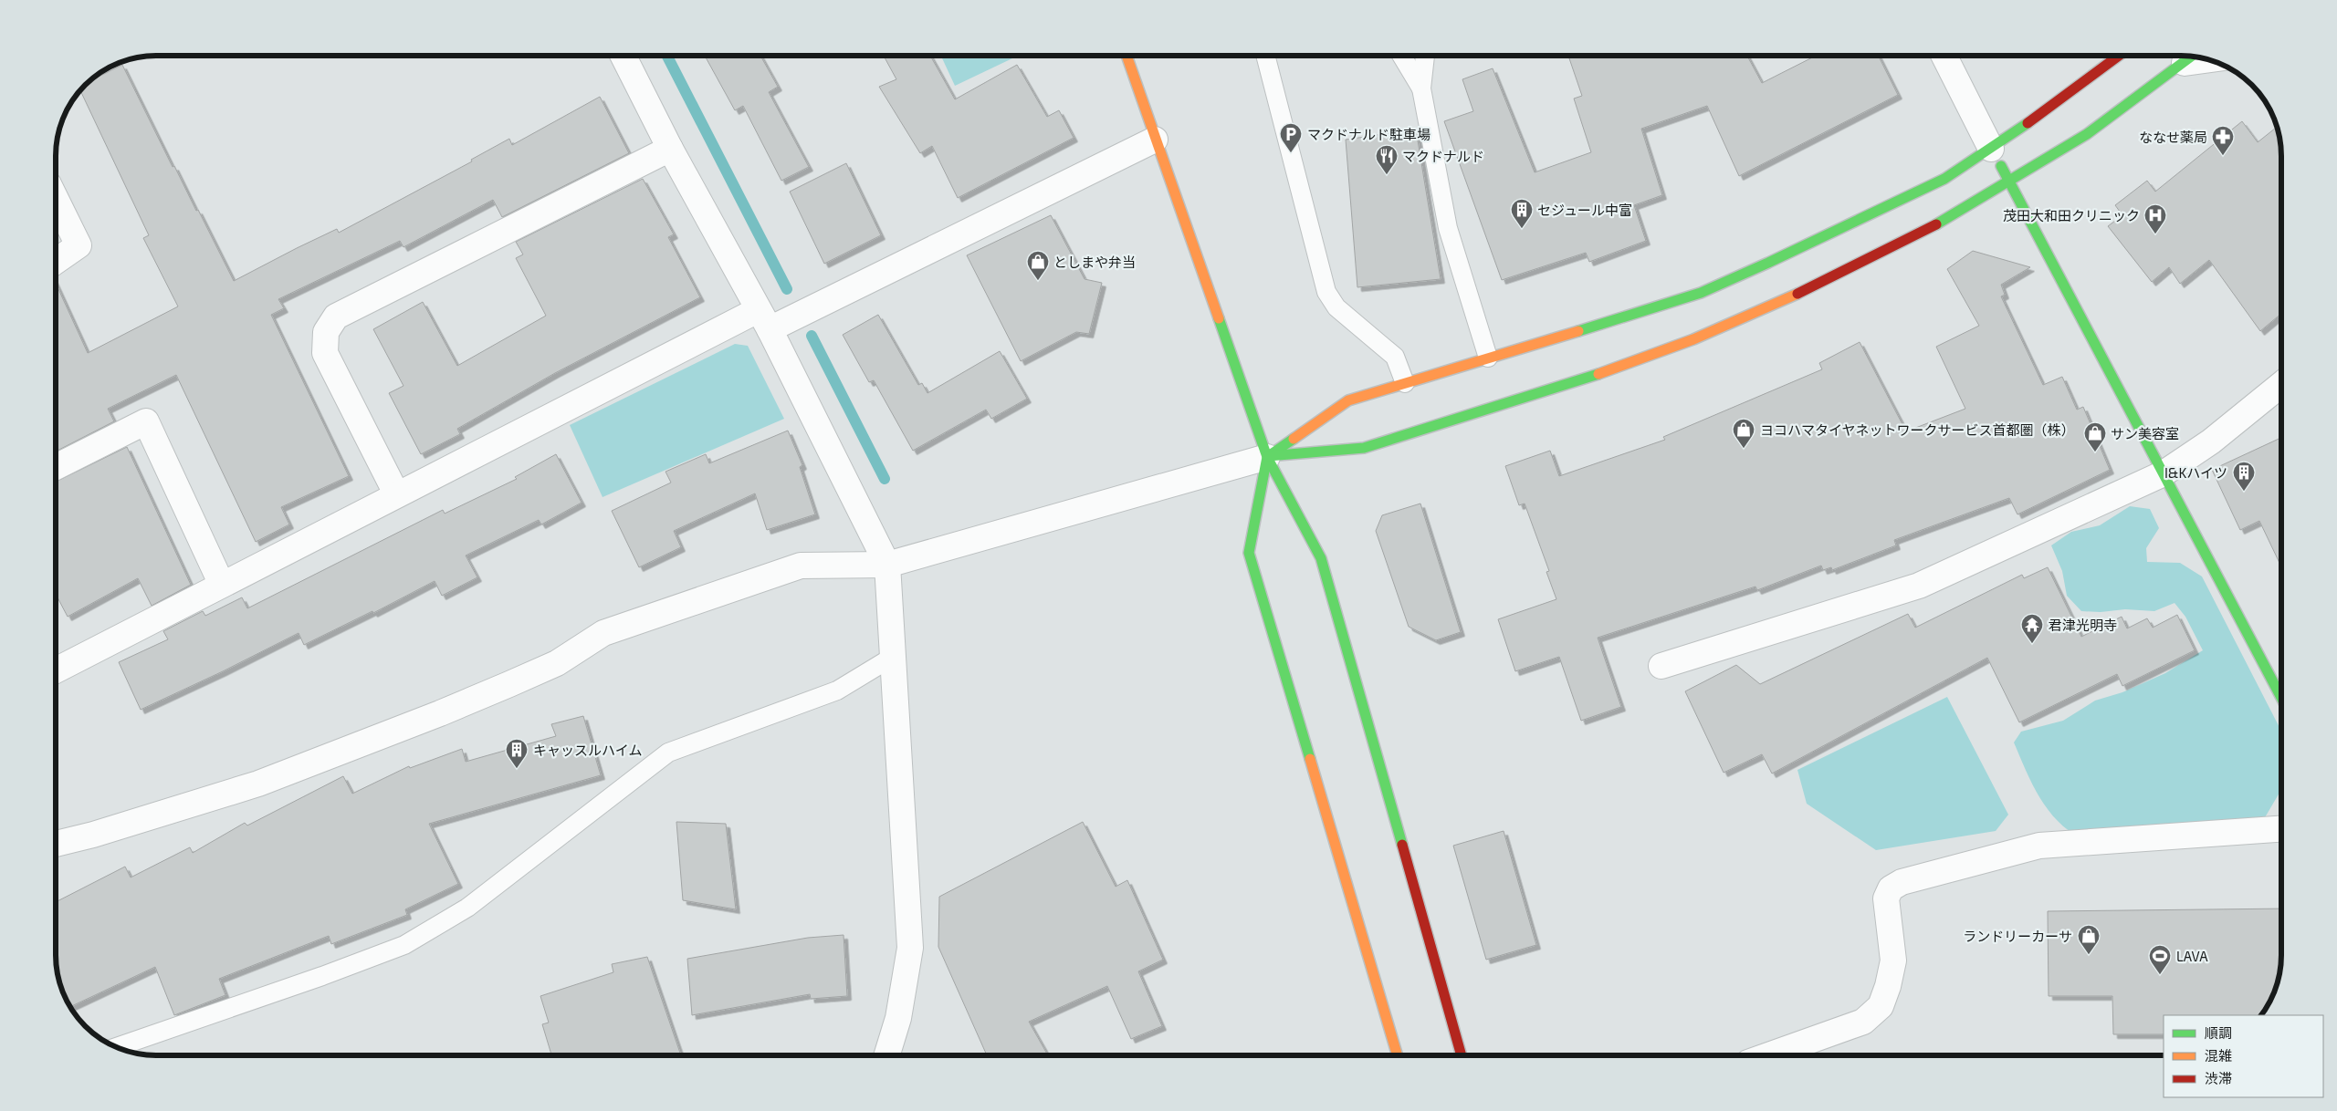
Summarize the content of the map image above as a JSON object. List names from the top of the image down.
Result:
{
  "places": {
    "parking": ["マクドナルド駐車場"],
    "pharmacy": ["ななせ薬局"],
    "restaurant": ["マクドナルド"],
    "building": ["セジュール中富", "I&Kハイツ", "キャッスルハイム"],
    "hospital": ["茂田大和田クリニック"],
    "shop": [
      "としまや弁当",
      "ヨコハマタイヤネットワークサービス首都圏（株）",
      "サン美容室",
      "ランドリーカーサ"
    ],
    "temple": ["君津光明寺"],
    "sports": ["LAVA"]
  },
  "legend": ["順調", "混雑", "渋滞"]
}
